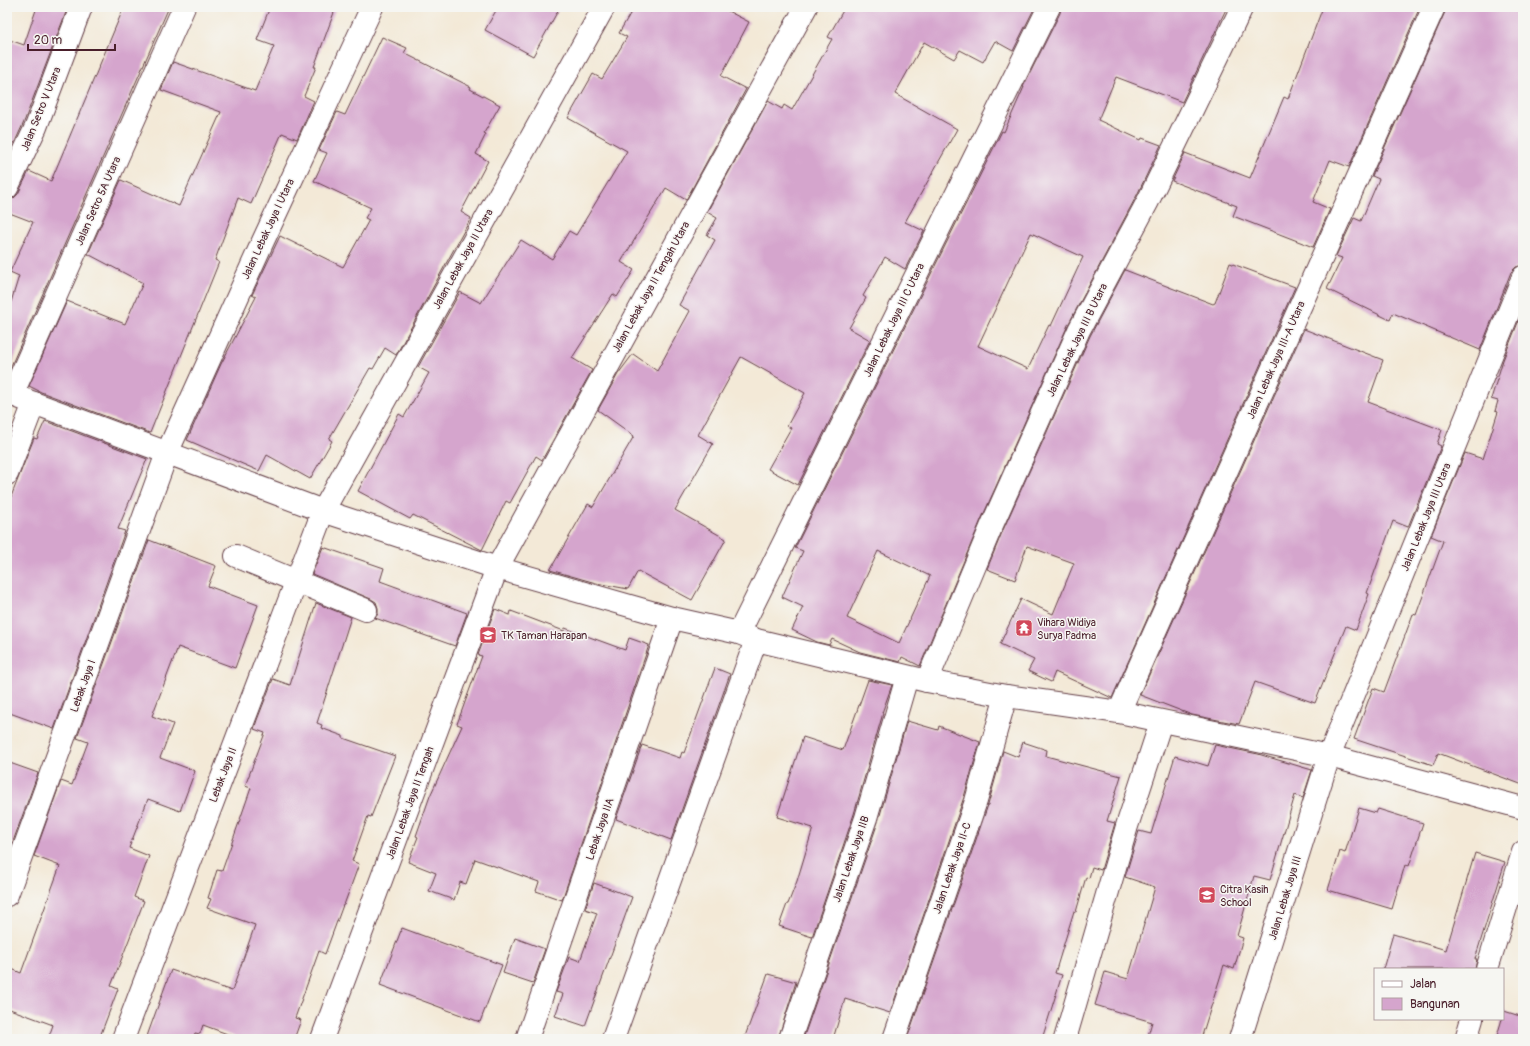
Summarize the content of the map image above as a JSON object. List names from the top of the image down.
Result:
{
  "streets": {
    "street": [
      "Jalan Setro V Utara",
      "Jalan Setro 5A Utara",
      "Jalan Lebak Jaya I Utara",
      "Jalan Lebak Jaya II Utara",
      "Jalan Lebak Jaya II Tengah Utara",
      "Jalan Lebak Jaya III C Utara",
      "Jalan Lebak Jaya III B Utara",
      "Jalan Lebak Jaya III-A Utara",
      "Jalan Lebak Jaya III Utara",
      "Lebak Jaya I",
      "Lebak Jaya II",
      "Jalan Lebak Jaya II Tengah",
      "Lebak Jaya IIA",
      "Jalan Lebak Jaya IIB",
      "Jalan Lebak Jaya II-C",
      "Jalan Lebak Jaya III"
    ]
  },
  "crossings": [
    ["Jalan Lebak Jaya I Utara", "Lebak Jaya I"],
    ["Jalan Lebak Jaya II Utara", "Lebak Jaya II"],
    ["Jalan Lebak Jaya II Tengah Utara", "Jalan Lebak Jaya II Tengah"],
    ["Jalan Lebak Jaya III B Utara", "Jalan Lebak Jaya IIB"],
    ["Jalan Lebak Jaya III Utara", "Jalan Lebak Jaya III"]
  ],
  "places": {
    "temple": ["Vihara Widiya Surya Padma"],
    "school or university": ["TK Taman Harapan", "Citra Kasih School"]
  },
  "legend": ["Jalan", "Bangunan"],
  "scale_bar": "20 m"
}
